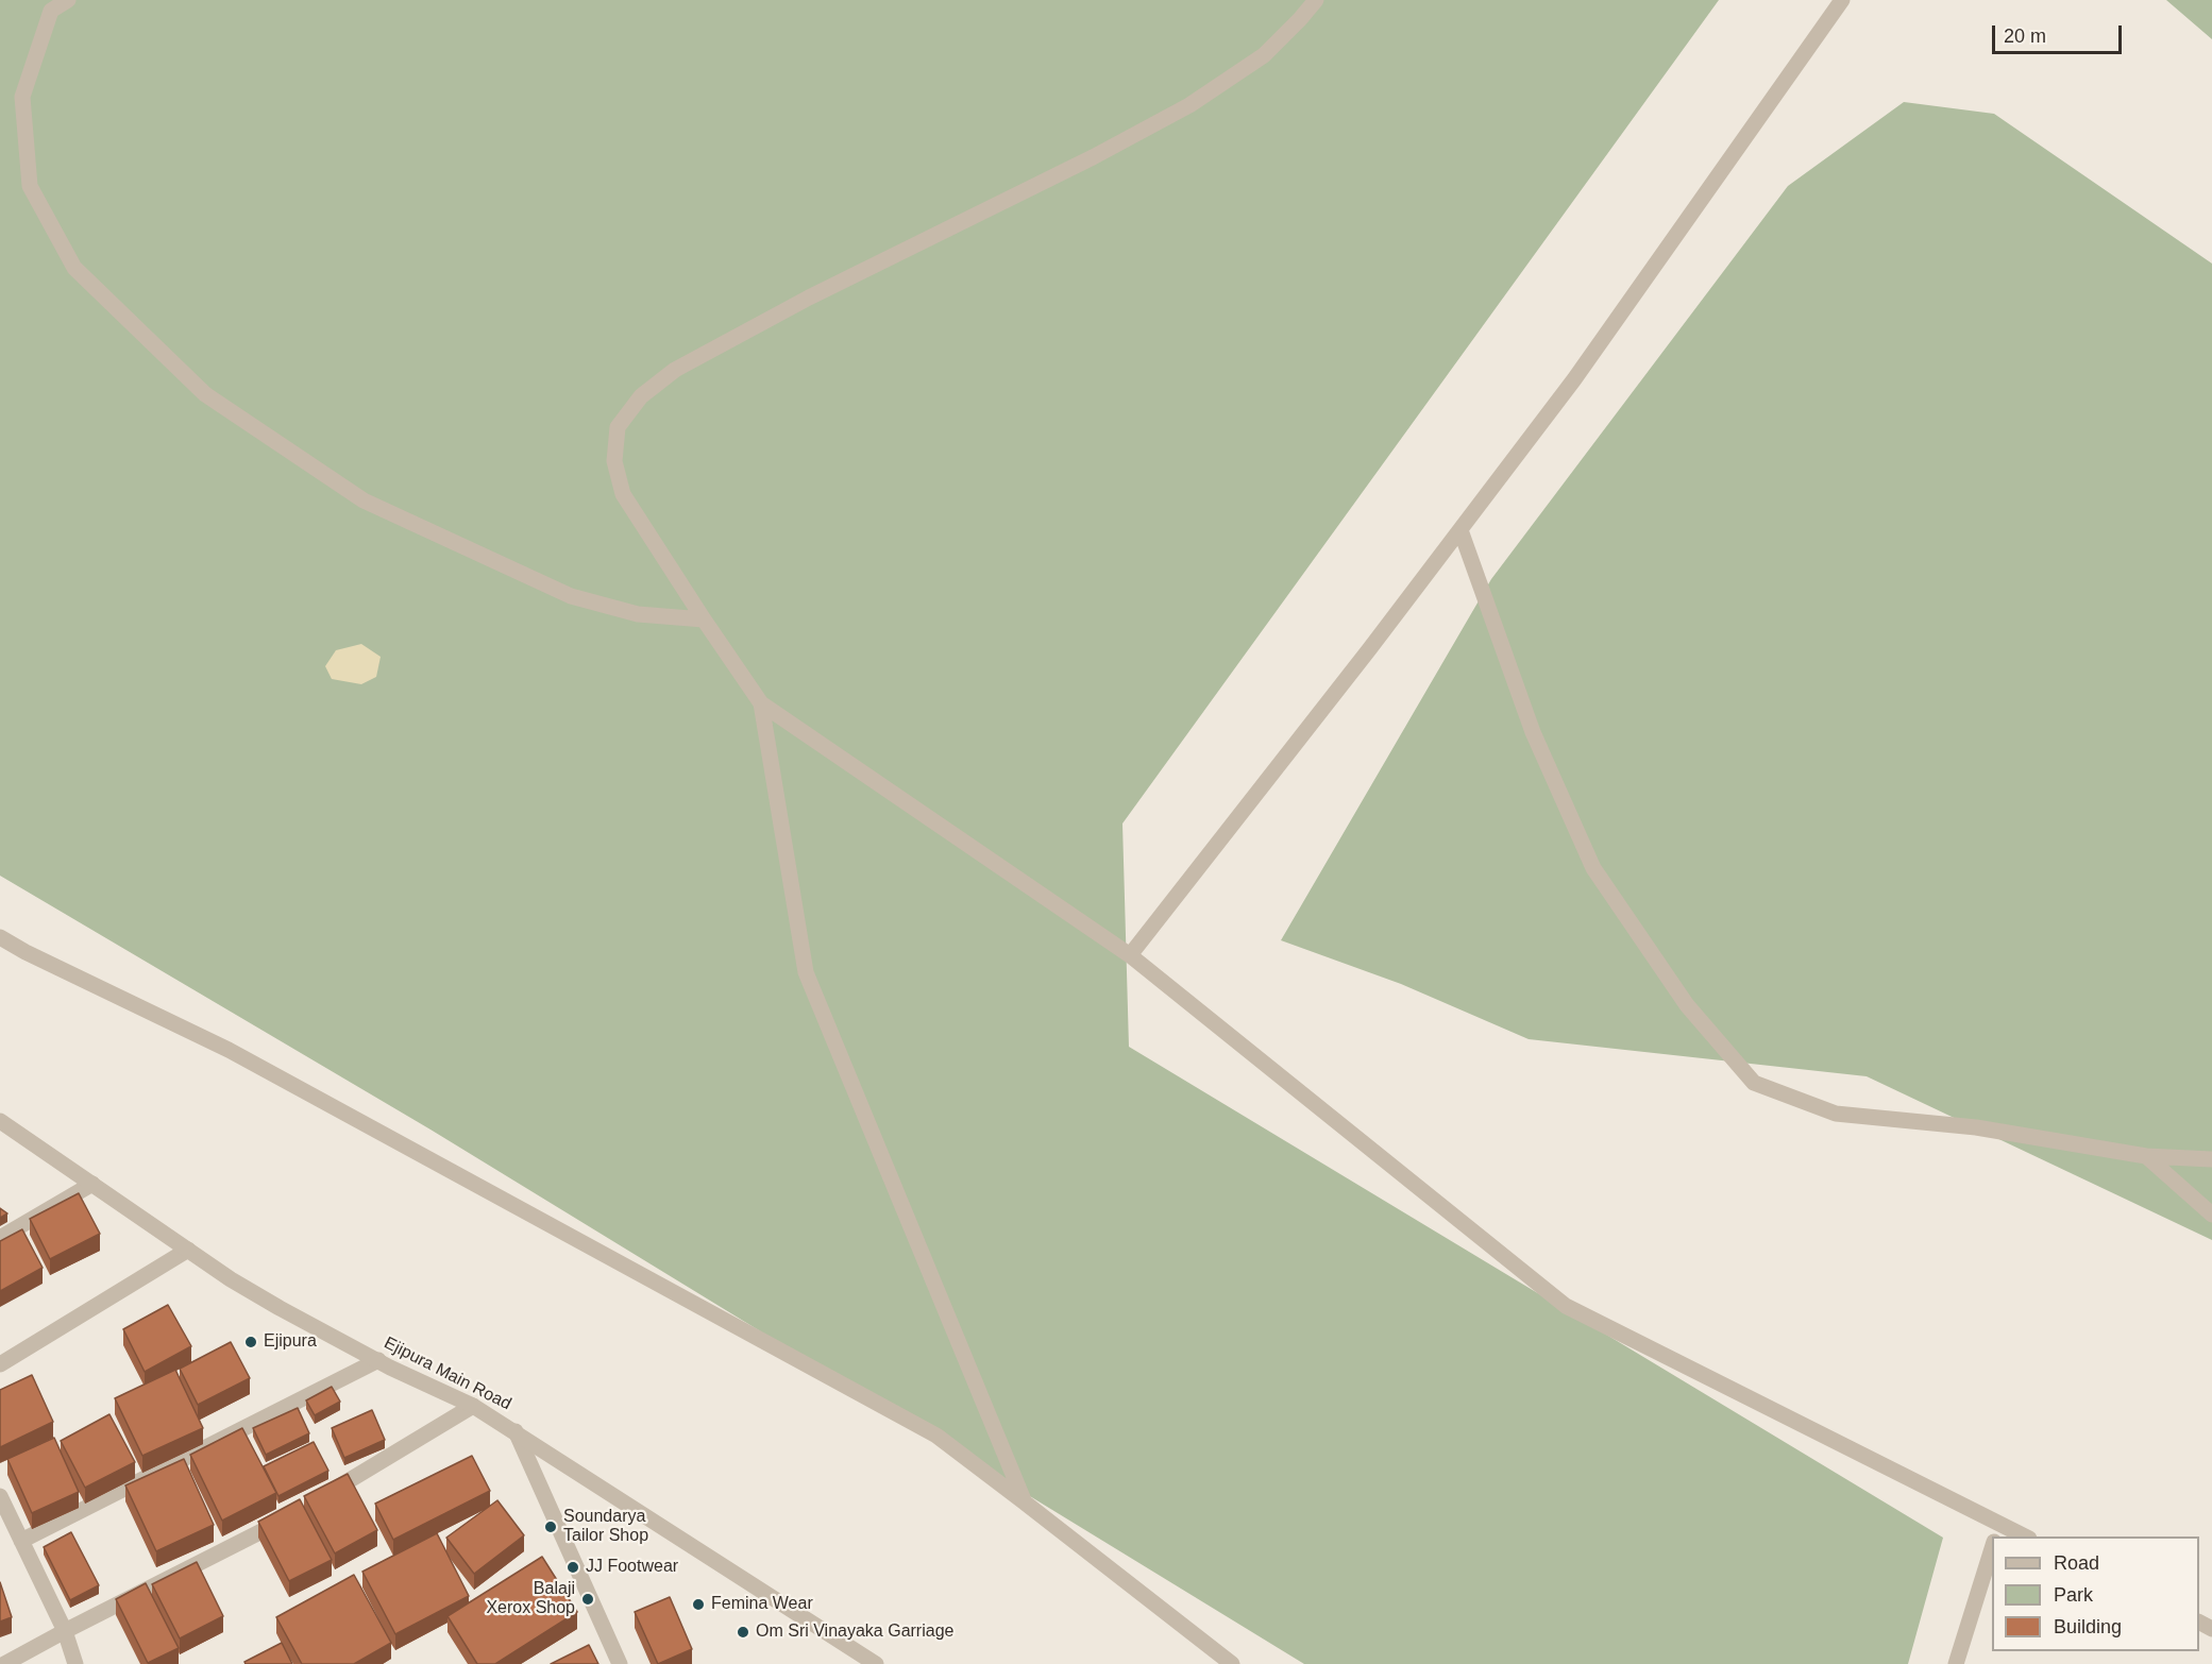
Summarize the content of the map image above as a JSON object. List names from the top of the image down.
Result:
{
  "streets": {
    "street": ["Ejipura Main Road"]
  },
  "places": [
    "Ejipura",
    "Soundarya Tailor Shop",
    "JJ Footwear",
    "Balaji Xerox Shop",
    "Femina Wear",
    "Om Sri Vinayaka Garriage"
  ],
  "legend": ["Road", "Park", "Building"],
  "scale_bar": "20 m"
}
